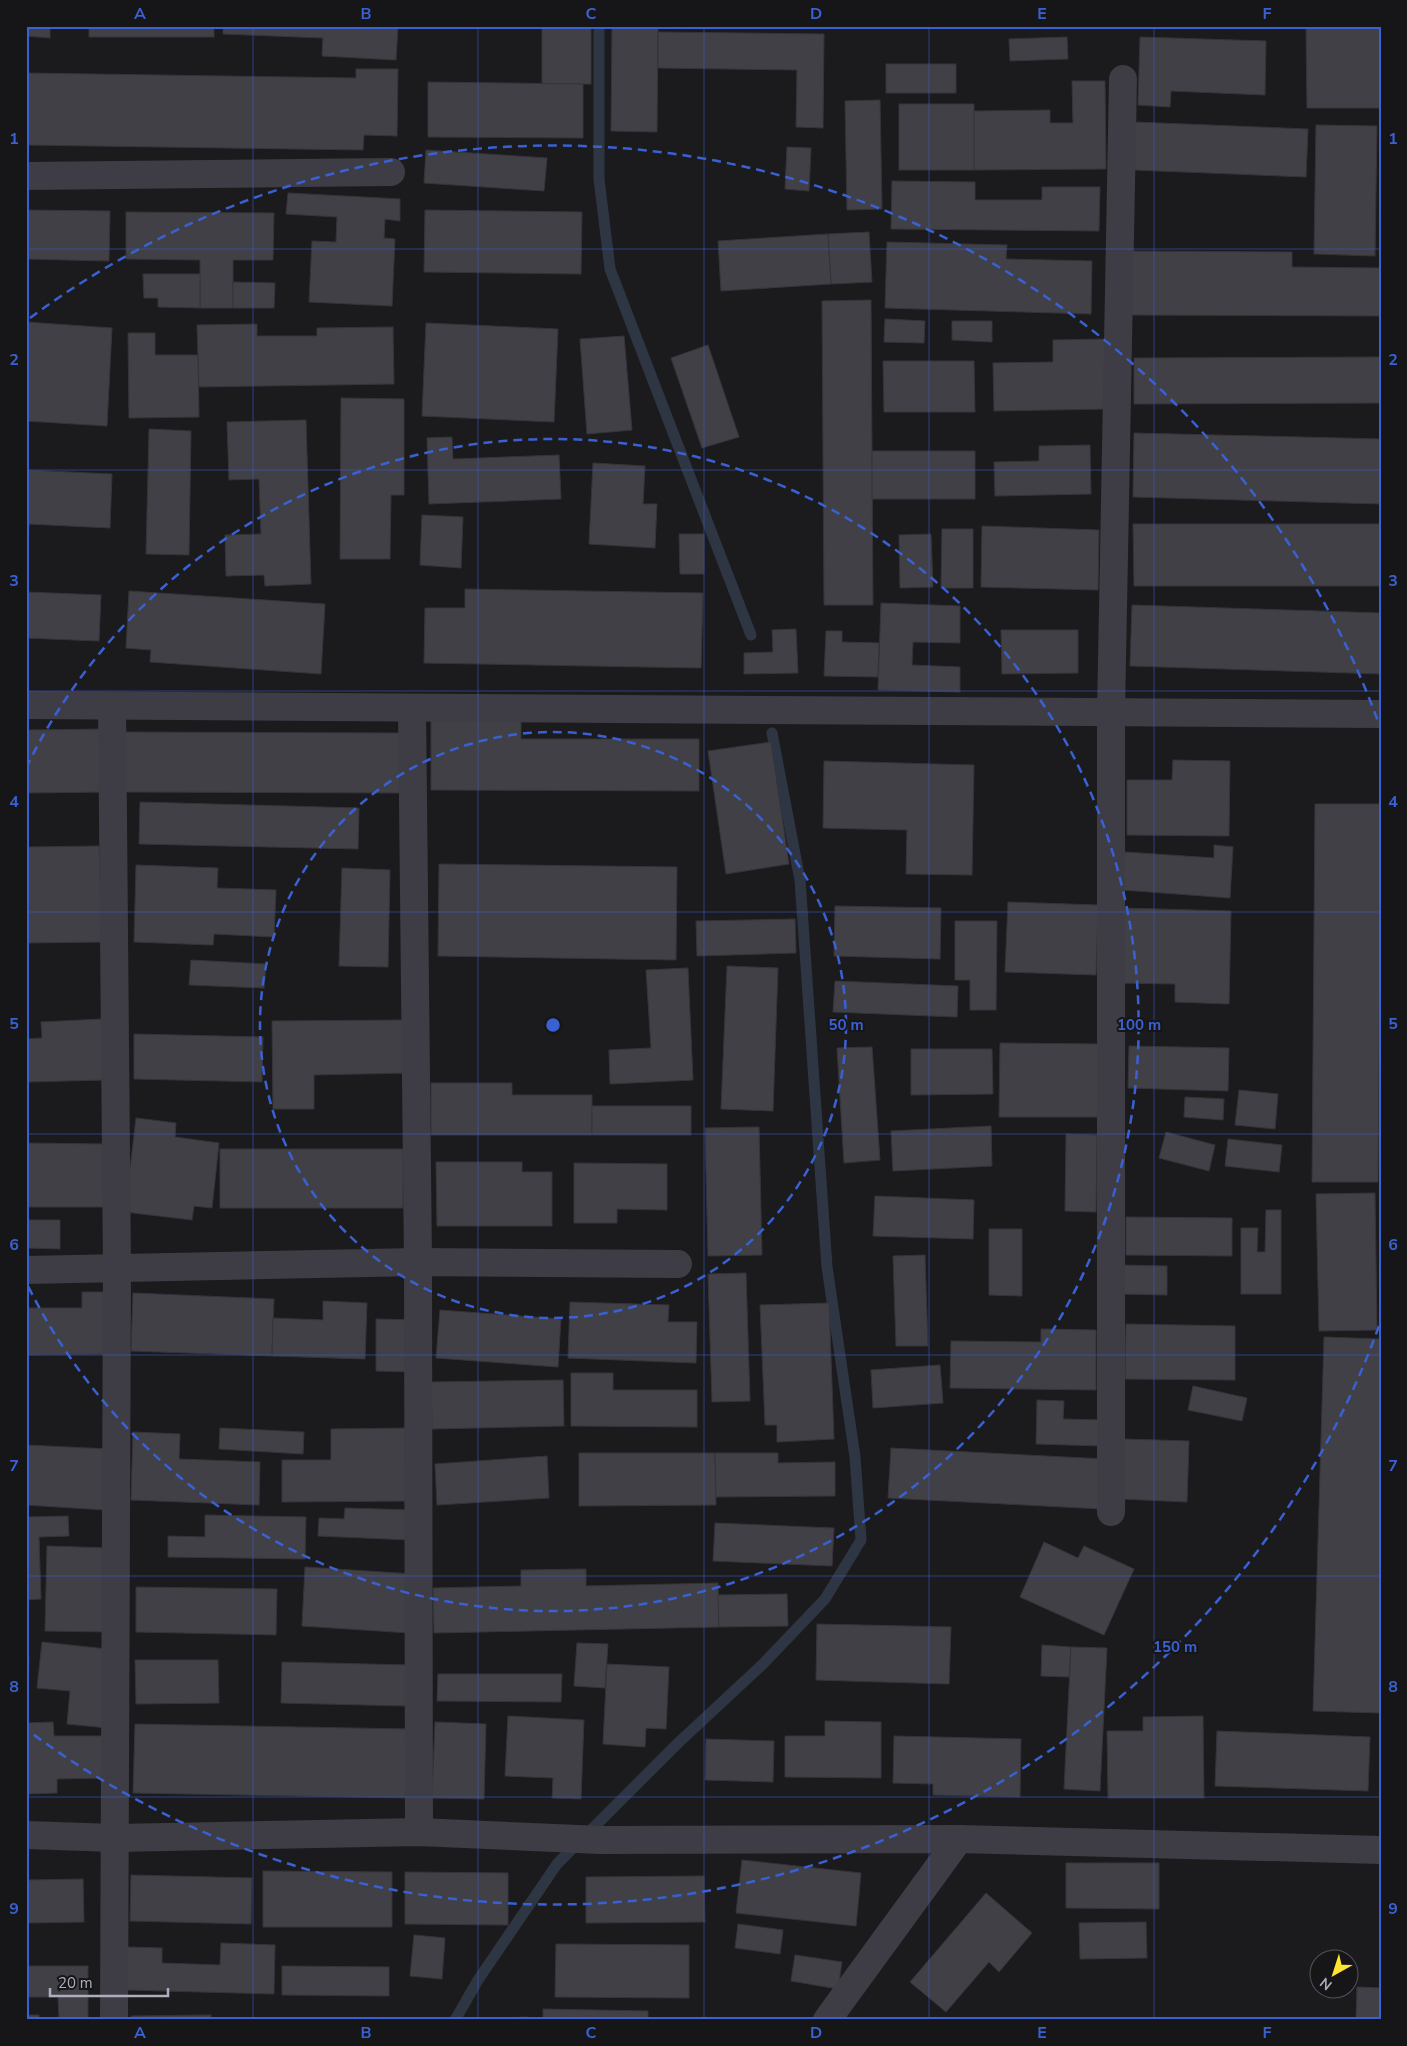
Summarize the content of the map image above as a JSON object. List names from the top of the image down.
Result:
{
  "scale_bar": "20 m",
  "north": "bottom left",
  "grid": {
    "columns": [
      "A",
      "B",
      "C",
      "D",
      "E",
      "F"
    ],
    "rows": [
      "1",
      "2",
      "3",
      "4",
      "5",
      "6",
      "7",
      "8",
      "9"
    ]
  },
  "rings": ["50 m", "100 m", "150 m"]
}
